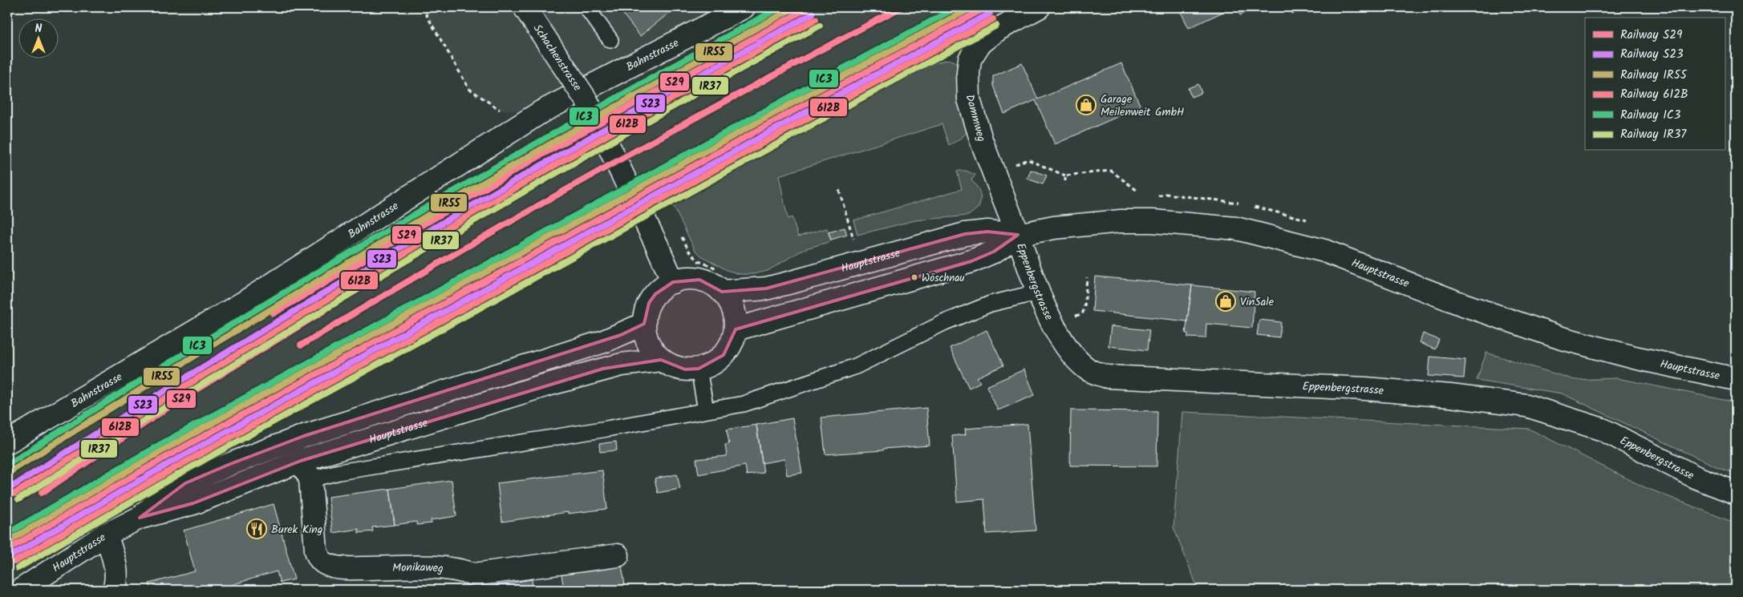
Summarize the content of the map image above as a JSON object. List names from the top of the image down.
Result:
{
  "streets": {
    "main road": [
      "Bahnstrasse",
      "Schachenstrasse",
      "Dammweg",
      "Hauptstrasse",
      "Eppenbergstrasse",
      "Monikaweg"
    ]
  },
  "crossings": [
    ["Schachenstrasse", "Hauptstrasse"],
    ["Dammweg", "Hauptstrasse"],
    ["Dammweg", "Eppenbergstrasse"],
    ["Hauptstrasse", "Eppenbergstrasse"],
    ["Hauptstrasse", "Monikaweg"]
  ],
  "places": {
    "shop": ["Garage Meilenweit GmbH", "VinSale"],
    "other": ["Wöschnau"],
    "restaurant": ["Burek King"]
  },
  "lines": [
    "rail line S29",
    "rail line IR55",
    "rail line IC3",
    "rail line S23",
    "rail line 612B",
    "rail line IR37"
  ],
  "legend": [
    "Railway S29",
    "Railway S23",
    "Railway IR55",
    "Railway 612B",
    "Railway IC3",
    "Railway IR37"
  ],
  "north": "top"
}
